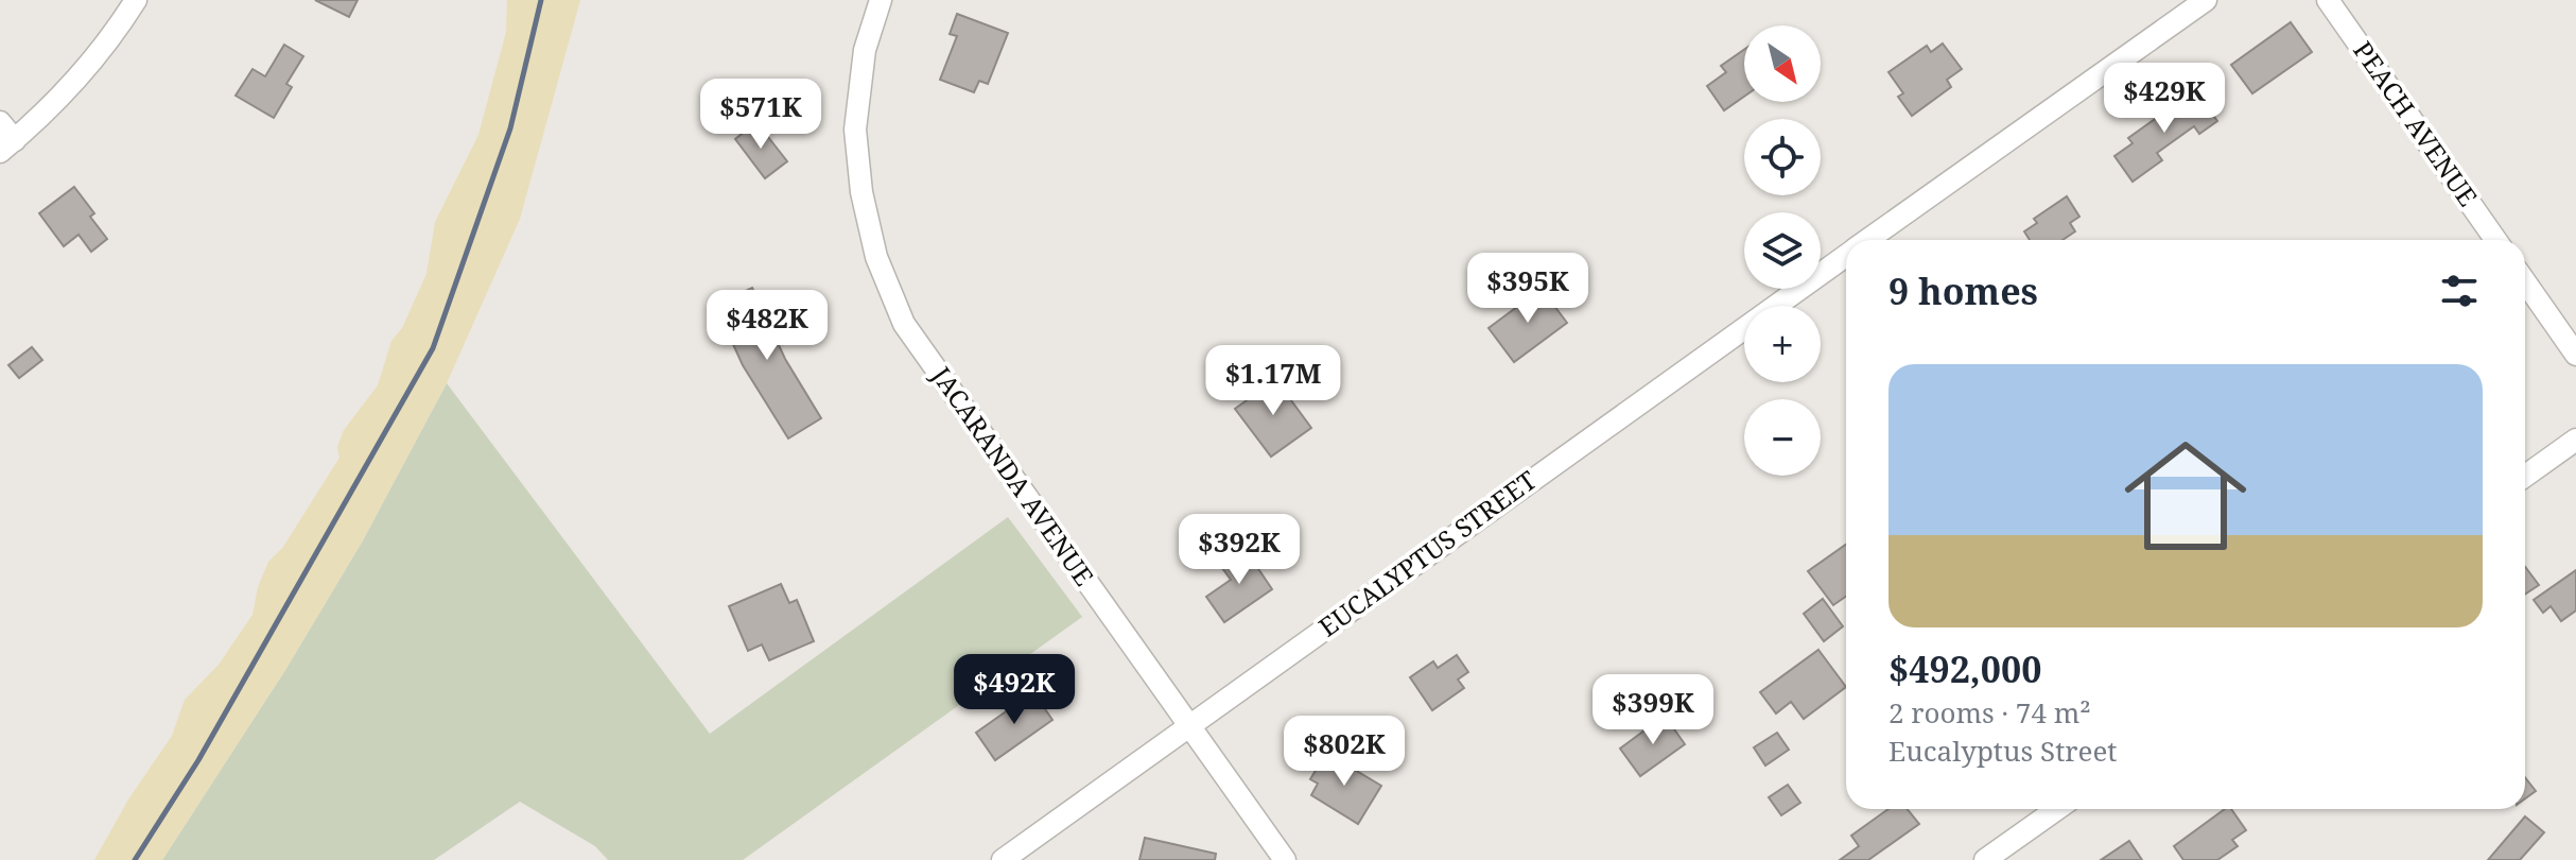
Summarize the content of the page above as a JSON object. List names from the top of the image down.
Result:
{
  "streets": {
    "street": ["PEACH AVENUE", "JACARANDA AVENUE", "EUCALYPTUS STREET"]
  },
  "crossings": [
    ["JACARANDA AVENUE", "EUCALYPTUS STREET"]
  ],
  "north": "bottom right",
  "page": {
    "map_buttons": ["+", "−"],
    "price": [
      "$429K",
      "$571K",
      "$395K",
      "$482K",
      "$1.17M",
      "$392K",
      "$492K",
      "$399K",
      "$802K"
    ],
    "heading": "9 homes",
    "list": [
      {
        "name": "$492,000",
        "note": "2 rooms · 74 m² · Eucalyptus Street"
      }
    ]
  }
}
